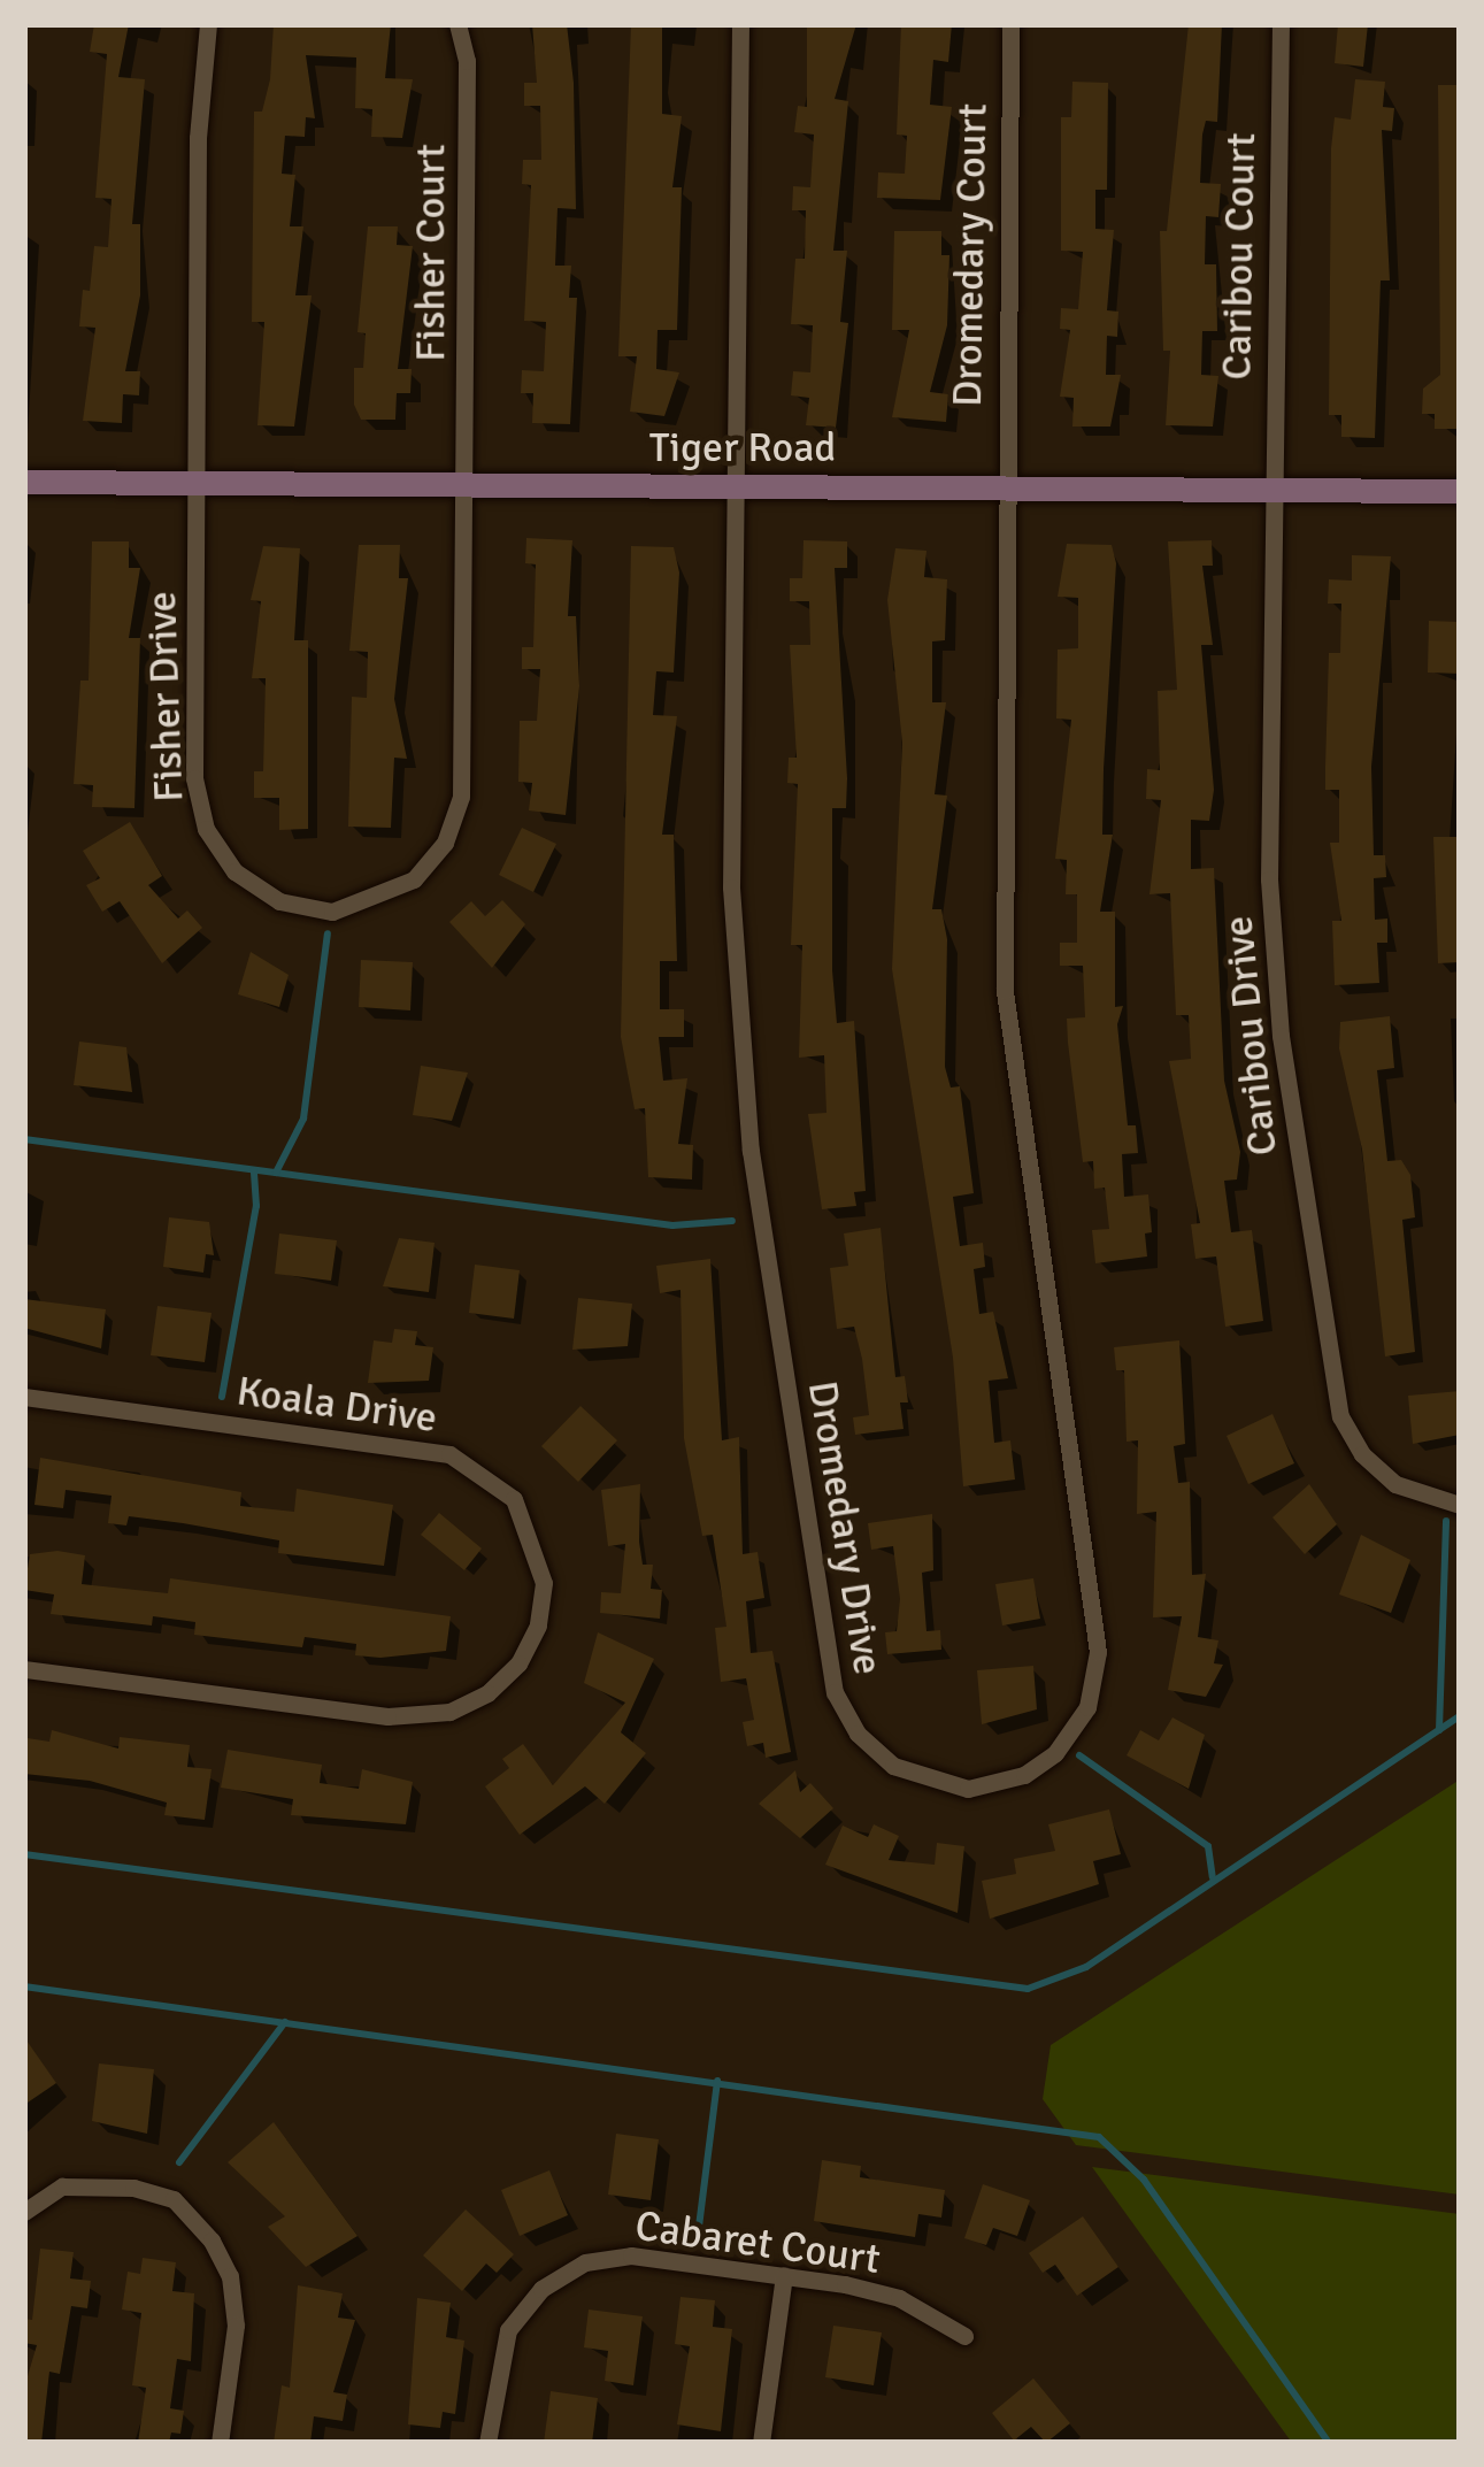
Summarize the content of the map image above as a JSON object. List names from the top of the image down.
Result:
{
  "streets": {
    "street": [
      "Fisher Court",
      "Dromedary Court",
      "Caribou Court",
      "Tiger Road",
      "Fisher Drive",
      "Caribou Drive",
      "Koala Drive",
      "Dromedary Drive",
      "Cabaret Court"
    ]
  },
  "crossings": [
    ["Fisher Court", "Tiger Road"],
    ["Fisher Court", "Fisher Drive"],
    ["Dromedary Court", "Tiger Road"],
    ["Dromedary Court", "Dromedary Drive"],
    ["Caribou Court", "Tiger Road"],
    ["Caribou Court", "Caribou Drive"],
    ["Tiger Road", "Fisher Drive"],
    ["Tiger Road", "Caribou Drive"],
    ["Tiger Road", "Dromedary Drive"]
  ]
}
